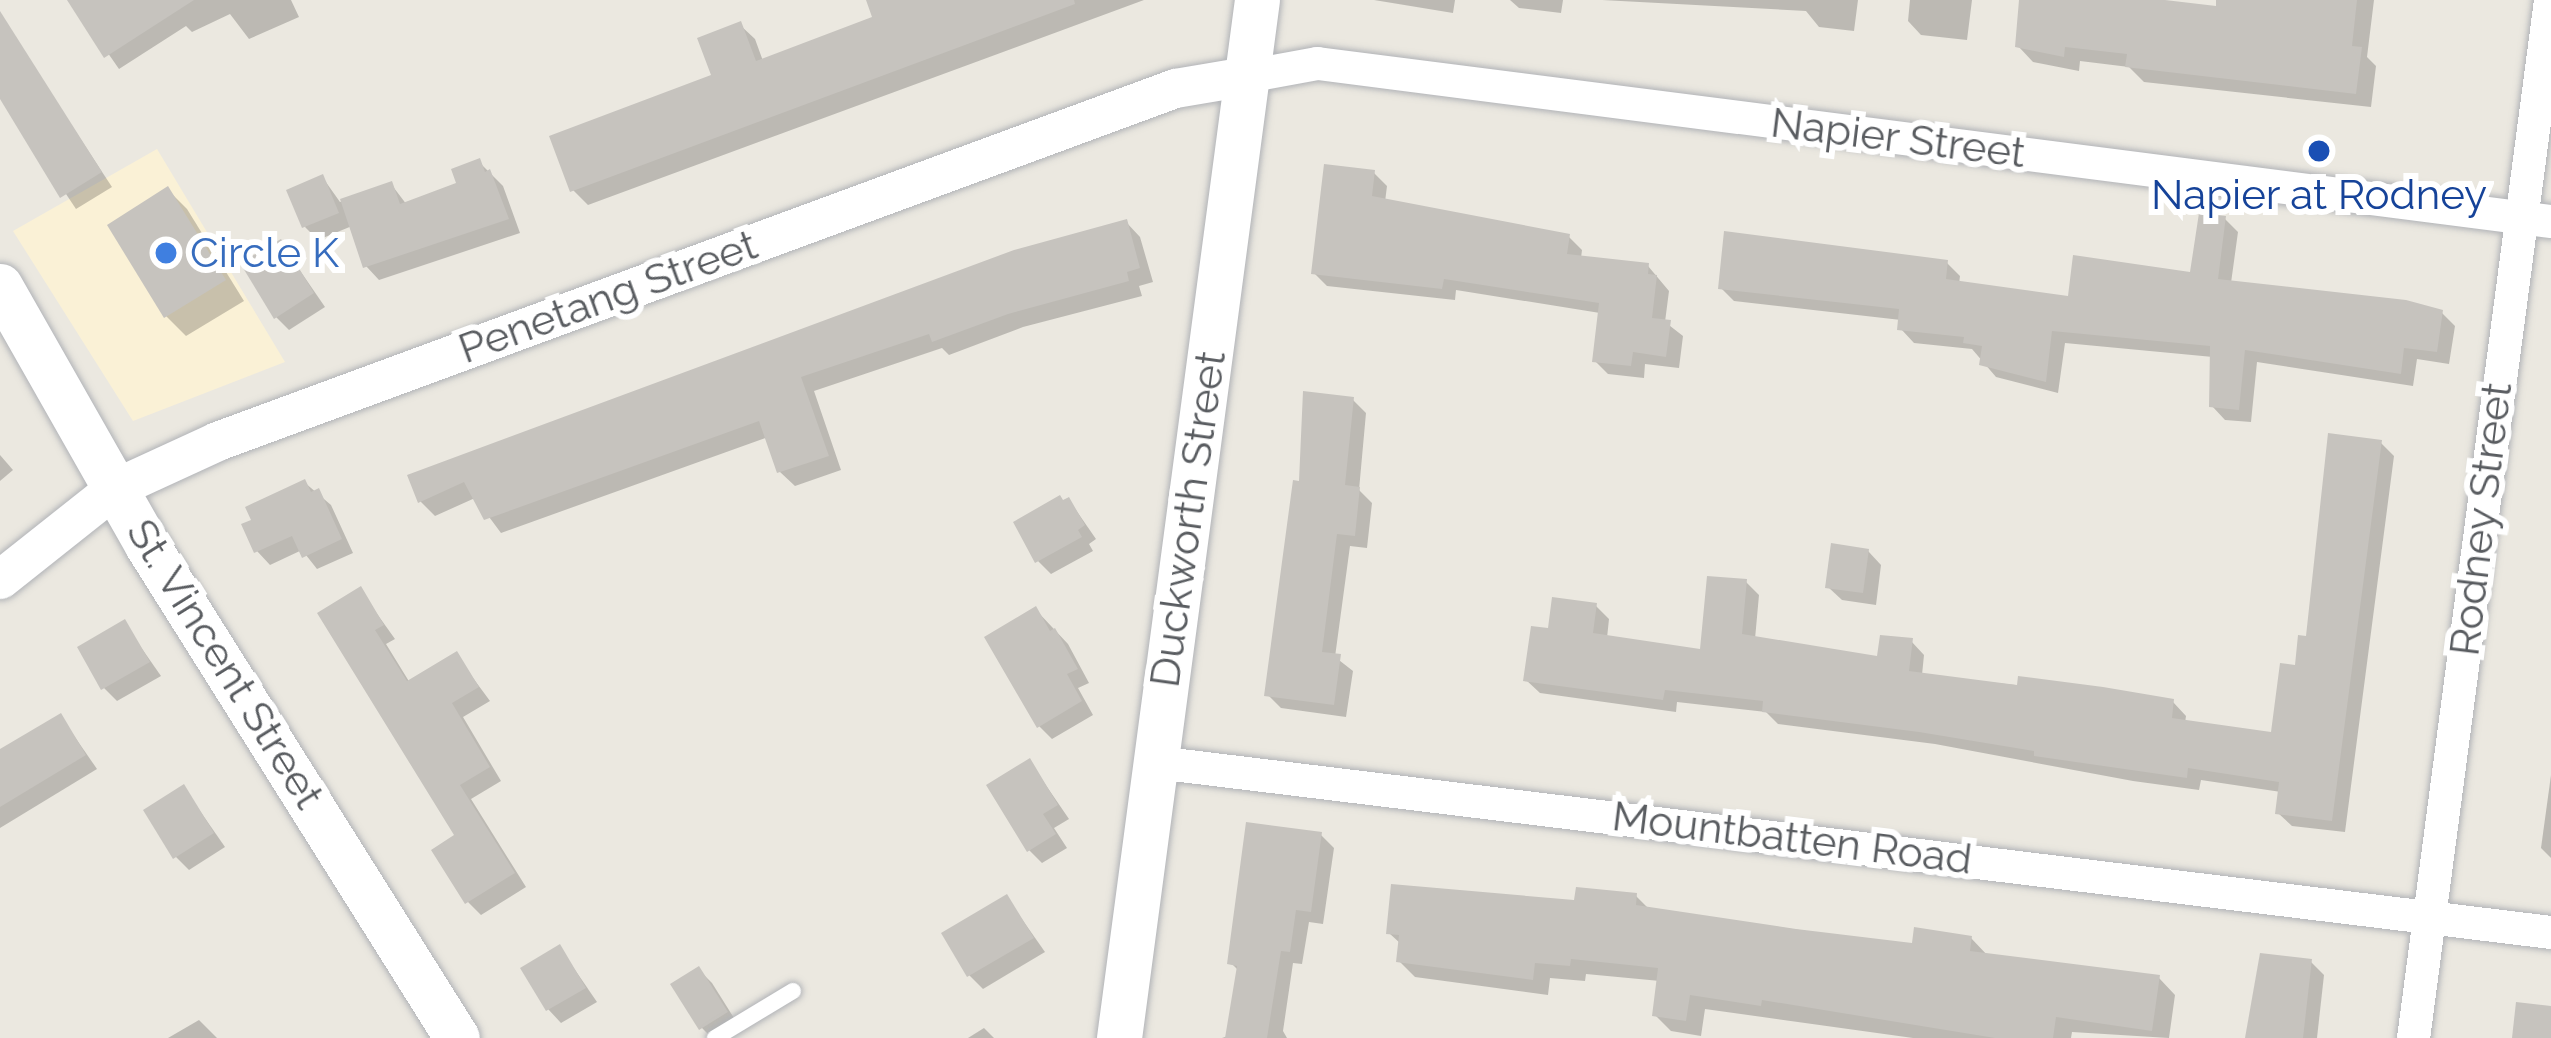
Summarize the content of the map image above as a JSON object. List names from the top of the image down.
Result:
{
  "streets": {
    "main road": ["Duckworth Street", "St. Vincent Street"],
    "street": [
      "Napier Street",
      "Penetang Street",
      "Rodney Street",
      "Mountbatten Road"
    ]
  },
  "crossings": [
    ["Napier Street", "Penetang Street"],
    ["Napier Street", "Duckworth Street"],
    ["Napier Street", "Rodney Street"],
    ["Penetang Street", "Duckworth Street"],
    ["Penetang Street", "St. Vincent Street"],
    ["Duckworth Street", "Mountbatten Road"],
    ["Rodney Street", "Mountbatten Road"]
  ],
  "places": ["Napier at Rodney", "Circle K"]
}
